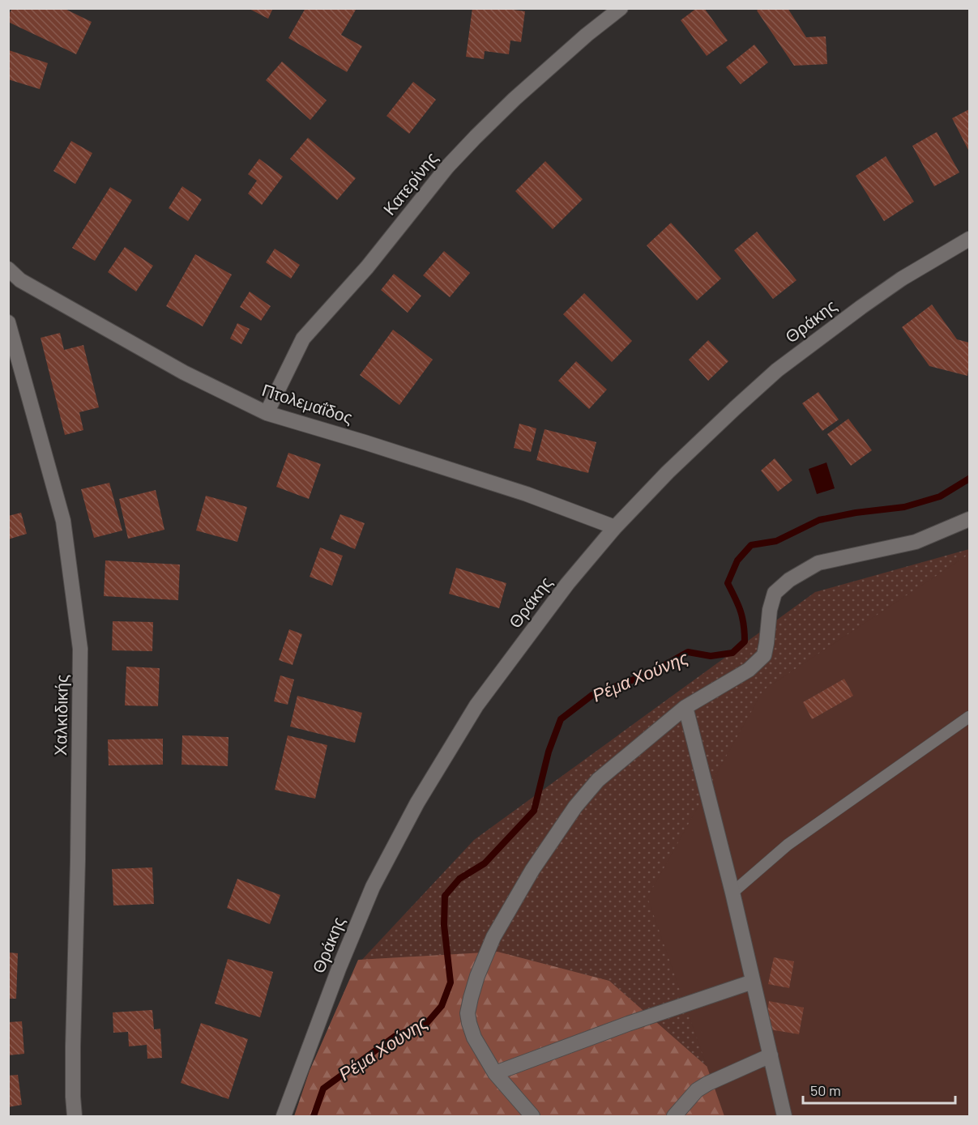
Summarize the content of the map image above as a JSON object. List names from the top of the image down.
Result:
{
  "streets": {
    "street": [
      "Κατερίνης",
      "Θράκης",
      "Πτολεμαΐδος",
      "Χαλκιδικής"
    ]
  },
  "crossings": [
    ["Κατερίνης", "Πτολεμαΐδος"],
    ["Θράκης", "Πτολεμαΐδος"]
  ],
  "water": ["Ρέμα Χούνης"],
  "scale_bar": "50 m"
}
